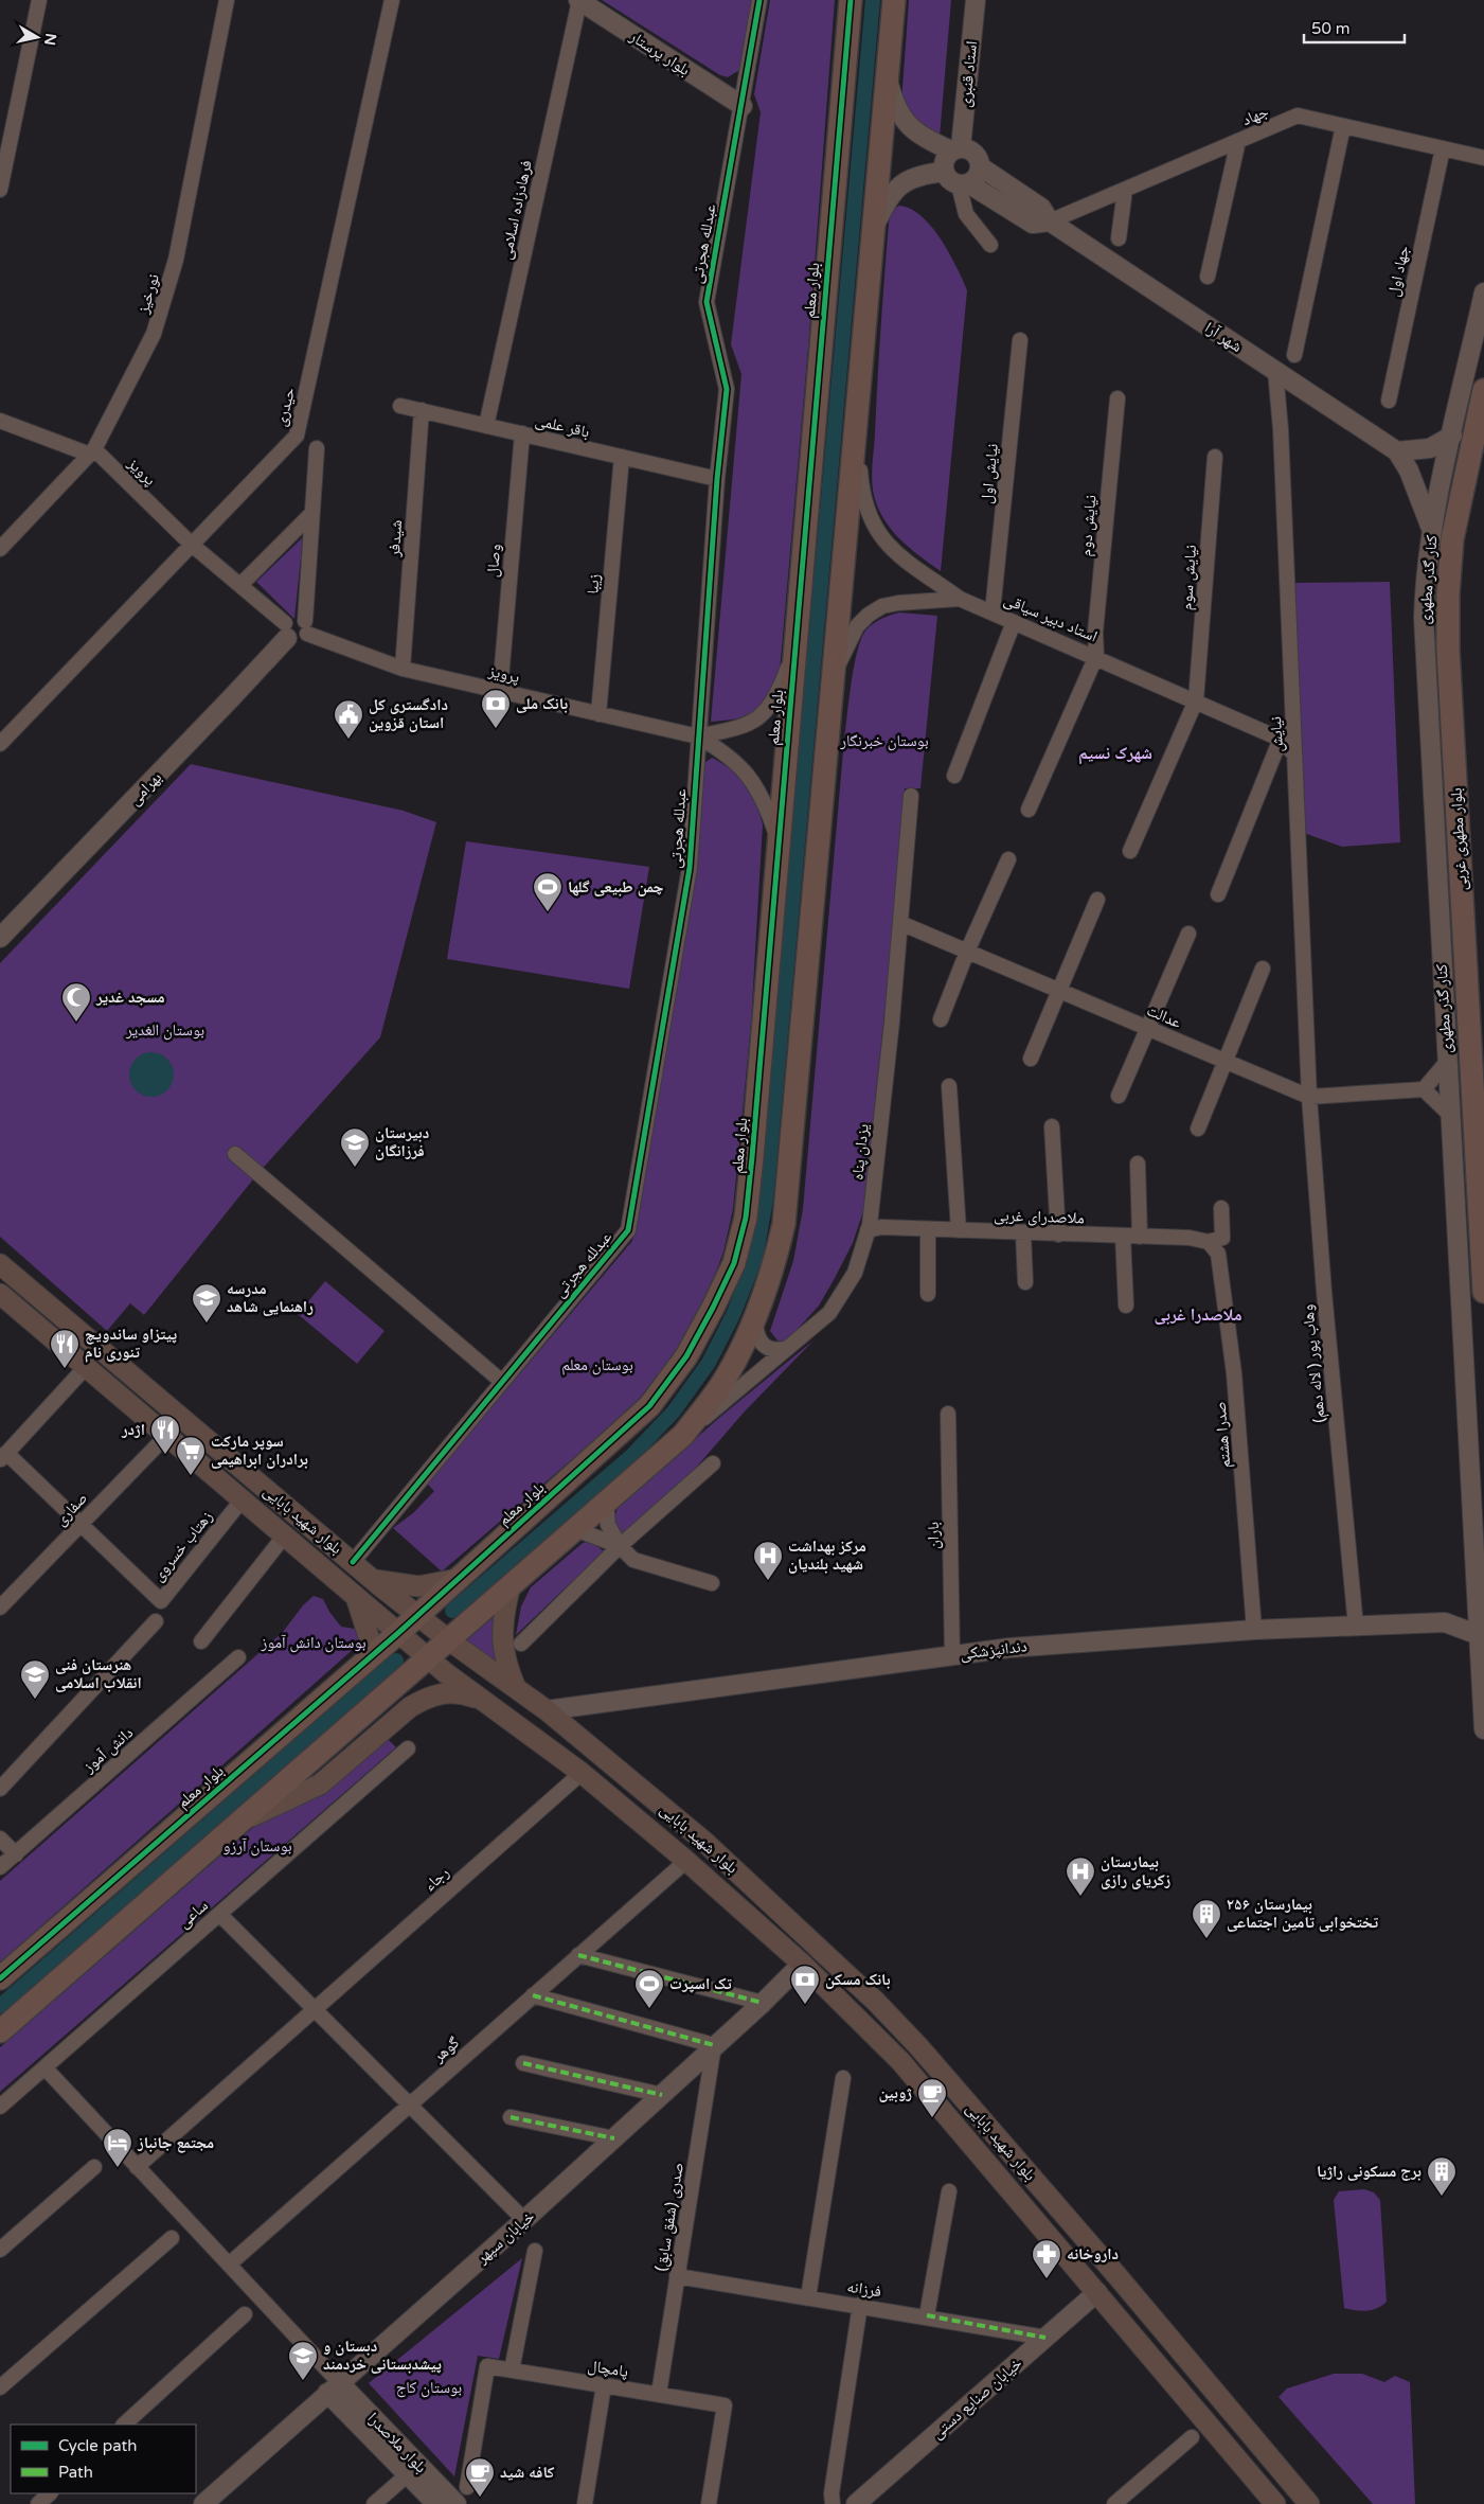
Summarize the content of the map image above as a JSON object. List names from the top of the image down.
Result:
{
  "streets": {
    "main road": ["بلوار معلم", "بلوار مطهری غربی", "بلوار شهید بابایی"],
    "street": [
      "بلوار پرستار",
      "استاد قنبری",
      "جهاد",
      "فرهادزاده اسلامی",
      "عبدلله هجرتی",
      "جهاد اول",
      "نورخیز",
      "شهر آرا",
      "حیدری",
      "باقر علمی",
      "پرویز",
      "نیایش اول",
      "نیایش دوم",
      "شیدفر",
      "وصال",
      "نیایش سوم",
      "کنار گذر مطهری",
      "زیبا",
      "استاد دبیر سیاقی",
      "نيايش",
      "بهرامی",
      "عدالت",
      "یزدان پناه",
      "ملاصدرای غربی",
      "وهاب پور ( لاله دهم)",
      "صدرا هشتم",
      "صفاری",
      "باران",
      "زهتاب خسروی",
      "دندانپزشکی",
      "دانش آموز",
      "رجاء",
      "ساعی",
      "گوهر",
      "صدری (شفق سابق)",
      "خیابان سپهر",
      "فرزانه",
      "پامچال",
      "خیابان صنایع دستی",
      "بلوار ملاصدرا"
    ]
  },
  "crossings": [
    ["بلوار پرستار", "فرهادزاده اسلامی"],
    ["بلوار پرستار", "عبدلله هجرتی"],
    ["استاد قنبری", "شهر آرا"],
    ["جهاد", "جهاد اول"],
    ["جهاد", "شهر آرا"],
    ["فرهادزاده اسلامی", "باقر علمی"],
    ["عبدلله هجرتی", "باقر علمی"],
    ["عبدلله هجرتی", "پرویز"],
    ["عبدلله هجرتی", "بلوار شهید بابایی"],
    ["بلوار معلم", "پرویز"],
    ["بلوار معلم", "بلوار شهید بابایی"],
    ["نورخیز", "پرویز"],
    ["شهر آرا", "نيايش"],
    ["حیدری", "پرویز"],
    ["باقر علمی", "شیدفر"],
    ["باقر علمی", "وصال"],
    ["باقر علمی", "زیبا"],
    ["پرویز", "شیدفر"],
    ["پرویز", "وصال"],
    ["پرویز", "زیبا"],
    ["پرویز", "بهرامی"],
    ["نیایش اول", "استاد دبیر سیاقی"],
    ["نیایش دوم", "استاد دبیر سیاقی"],
    ["نیایش سوم", "استاد دبیر سیاقی"],
    ["کنار گذر مطهری", "دندانپزشکی"],
    ["نيايش", "عدالت"],
    ["نيايش", "وهاب پور ( لاله دهم)"],
    ["عدالت", "یزدان پناه"],
    ["عدالت", "وهاب پور ( لاله دهم)"],
    ["یزدان پناه", "ملاصدرای غربی"],
    ["ملاصدرای غربی", "صدرا هشتم"],
    ["وهاب پور ( لاله دهم)", "دندانپزشکی"],
    ["صدرا هشتم", "دندانپزشکی"],
    ["صفاری", "بلوار شهید بابایی"],
    ["صفاری", "زهتاب خسروی"],
    ["بلوار شهید بابایی", "زهتاب خسروی"],
    ["بلوار شهید بابایی", "دندانپزشکی"],
    ["بلوار شهید بابایی", "رجاء"],
    ["بلوار شهید بابایی", "گوهر"],
    ["بلوار شهید بابایی", "خیابان سپهر"],
    ["بلوار شهید بابایی", "خیابان صنایع دستی"],
    ["باران", "دندانپزشکی"],
    ["صدری (شفق سابق)", "خیابان سپهر"],
    ["صدری (شفق سابق)", "فرزانه"],
    ["صدری (شفق سابق)", "پامچال"],
    ["خیابان سپهر", "بلوار ملاصدرا"],
    ["فرزانه", "خیابان صنایع دستی"]
  ],
  "districts": ["شهرک نسیم", "ملاصدرا غربی"],
  "parks": [
    "بوستان خبرنگار",
    "بوستان الغدیر",
    "بوستان معلم",
    "بوستان دانش آموز",
    "بوستان آرزو",
    "بوستان کاج"
  ],
  "places": {
    "bank": ["بانک ملی", "بانک مسکن"],
    "public building": ["دادگستری کل استان قزوین"],
    "sports": ["چمن طبیعی گلها", "تک اسپرت"],
    "mosque": ["مسجد غدیر"],
    "school or university": [
      "دبیرستان فرزانگان",
      "مدرسه راهنمایی شاهد",
      "هنرستان فنی انقلاب اسلامی",
      "دبستان و پیشدبستانی خردمند"
    ],
    "restaurant": ["پیتزاو ساندویچ تنوری نام", "اژدر"],
    "supermarket": ["سوپر مارکت برادران ابراهیمی"],
    "hospital": ["مرکز بهداشت شهید بلندیان", "بیمارستان زکریای رازی"],
    "building": ["بیمارستان ۲۵۶ تختخوابی تامین اجتماعی", "برج مسکونی راژیا"],
    "cafe": ["ژوبین", "کافه شید"],
    "hotel": ["مجتمع جانباز"],
    "pharmacy": ["داروخانه"]
  },
  "legend": ["Cycle path", "Path"],
  "scale_bar": "50 m",
  "north": "right"
}
